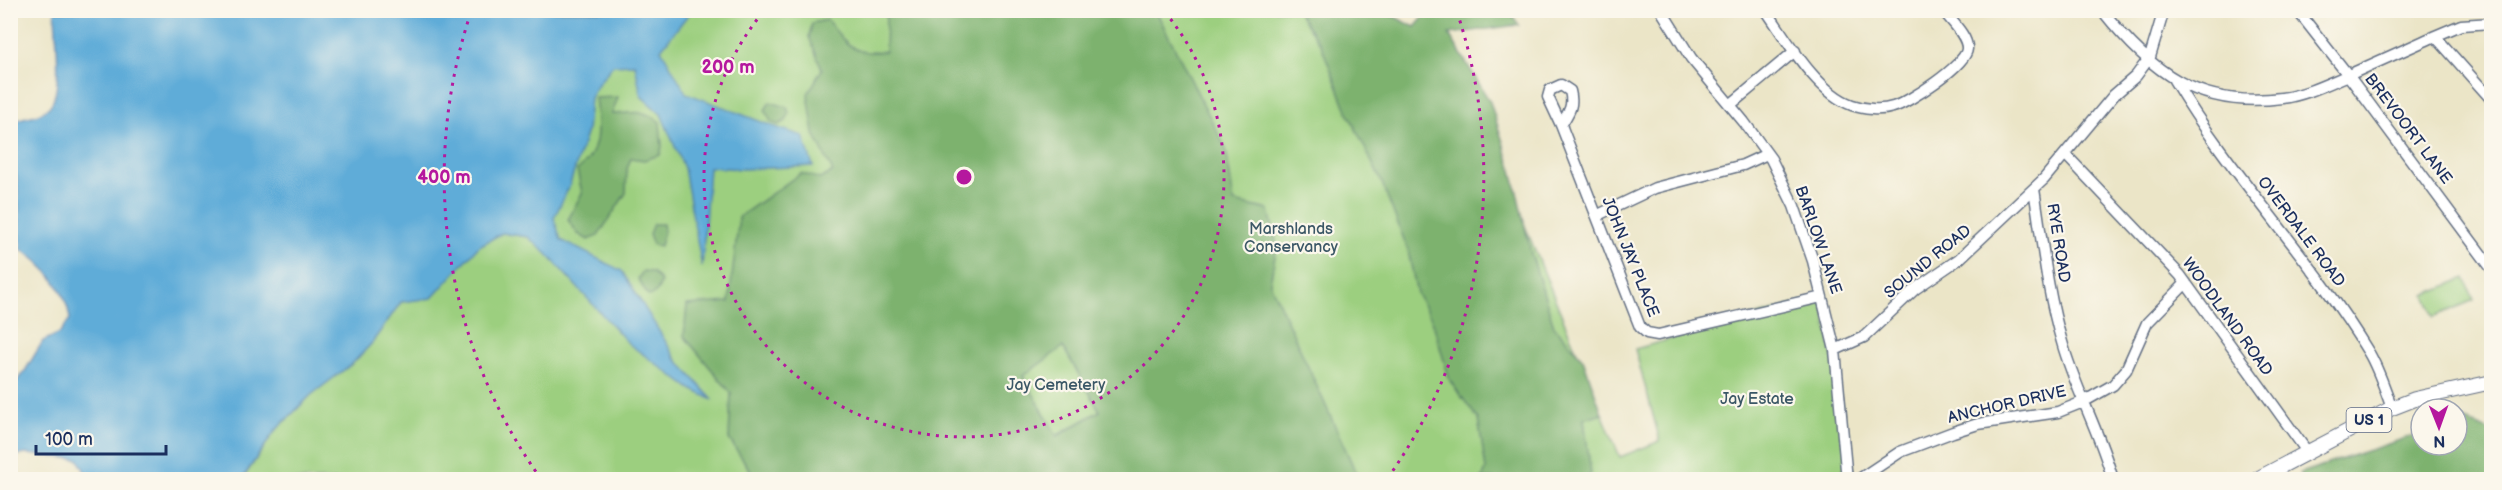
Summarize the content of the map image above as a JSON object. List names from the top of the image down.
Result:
{
  "streets": {
    "main road": ["US 1"],
    "street": [
      "BREVOORT LANE",
      "OVERDALE ROAD",
      "BARLOW LANE",
      "RYE ROAD",
      "JOHN JAY PLACE",
      "SOUND ROAD",
      "WOODLAND ROAD",
      "ANCHOR DRIVE"
    ]
  },
  "crossings": [
    ["OVERDALE ROAD", "US 1"],
    ["BARLOW LANE", "JOHN JAY PLACE"],
    ["BARLOW LANE", "SOUND ROAD"],
    ["RYE ROAD", "SOUND ROAD"],
    ["RYE ROAD", "WOODLAND ROAD"],
    ["RYE ROAD", "ANCHOR DRIVE"],
    ["WOODLAND ROAD", "ANCHOR DRIVE"],
    ["WOODLAND ROAD", "US 1"]
  ],
  "parks": ["Marshlands Conservancy", "Jay Cemetery", "Jay Estate"],
  "scale_bar": "100 m",
  "north": "bottom",
  "rings": ["200 m", "400 m"]
}
